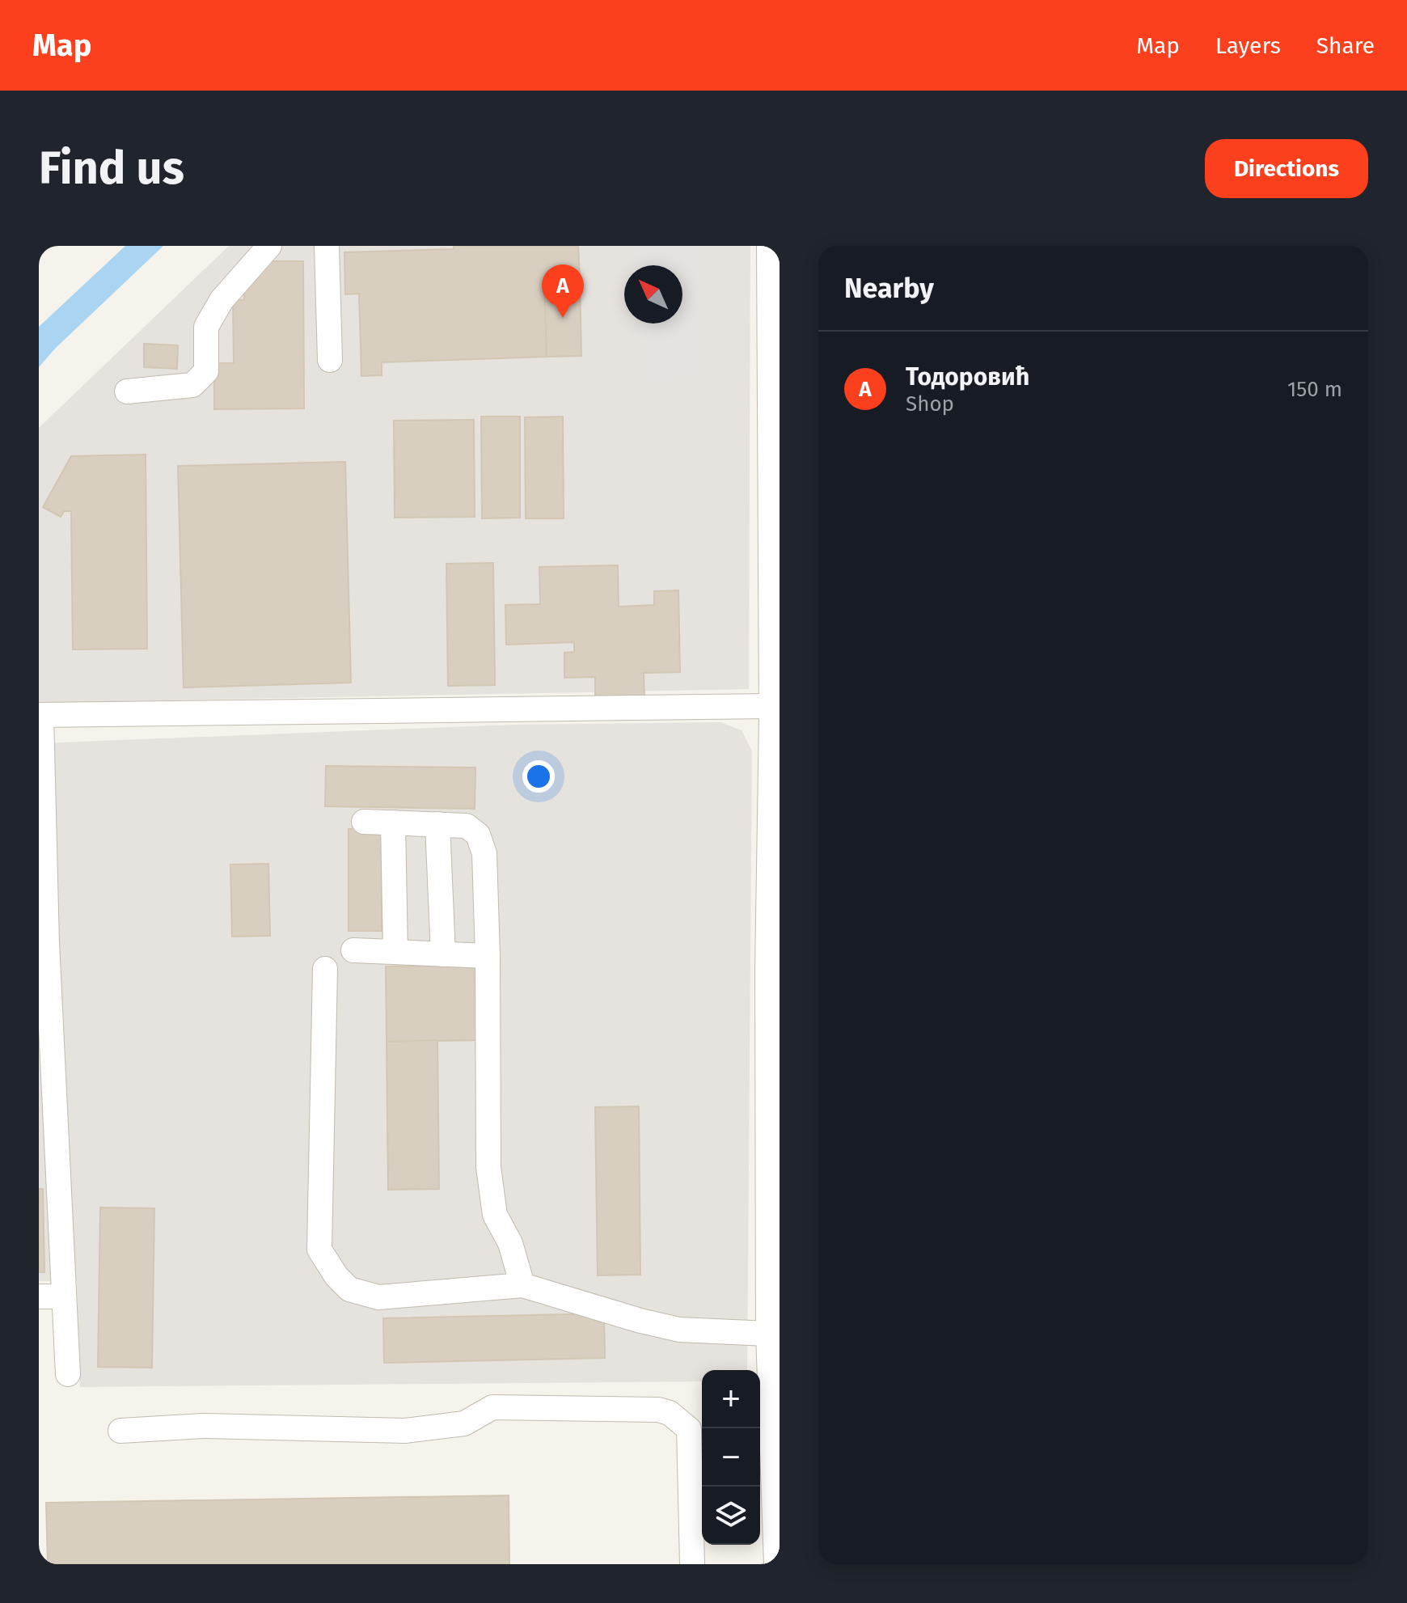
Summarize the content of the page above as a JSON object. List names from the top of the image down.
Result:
{
  "north": "top left",
  "page": {
    "header": "Map",
    "nav": ["Map", "Layers", "Share"],
    "buttons": "Directions",
    "title": "Find us",
    "heading": "Nearby",
    "pins": "A",
    "list": [
      {
        "mark": "A",
        "name": "Тодоровић",
        "note": "Shop",
        "value": "150 m"
      }
    ],
    "map_buttons": ["+", "−"]
  }
}
